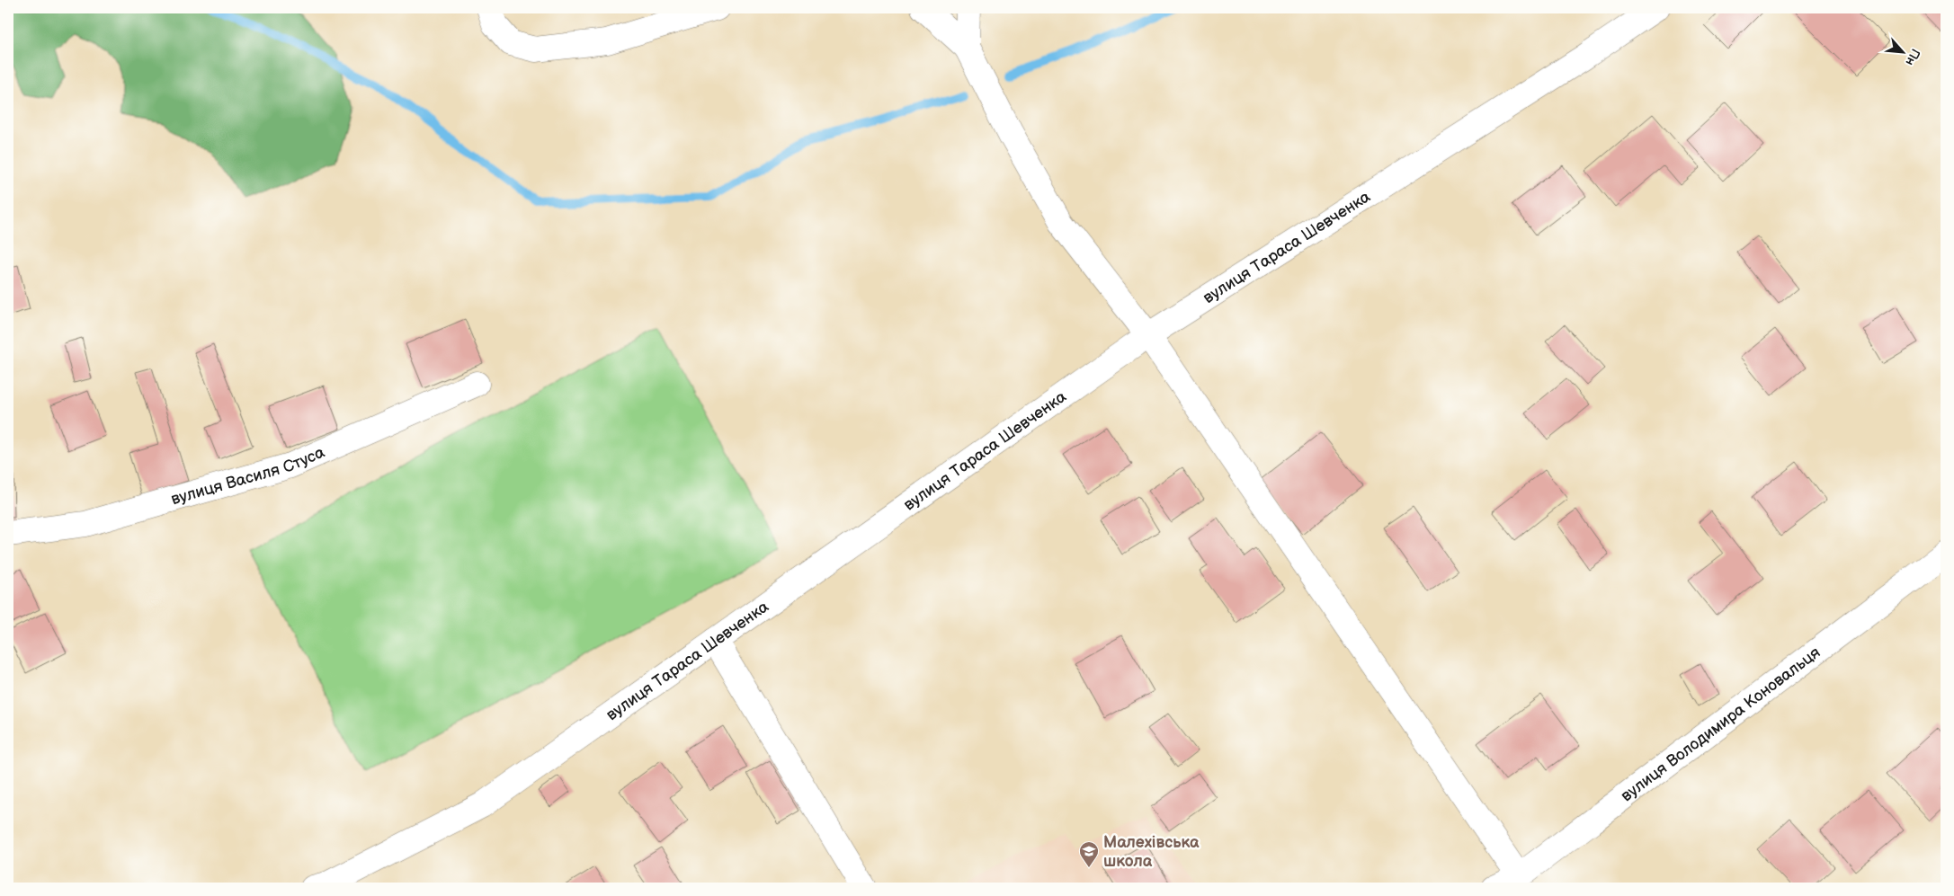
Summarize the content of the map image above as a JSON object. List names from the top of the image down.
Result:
{
  "streets": {
    "street": ["вулиця Тараса Шевченка", "вулиця Василя Стуса", "вулиця Володимира Коновальця"]
  },
  "places": {
    "school or university": ["Малехівська школа"]
  },
  "north": "bottom right"
}
